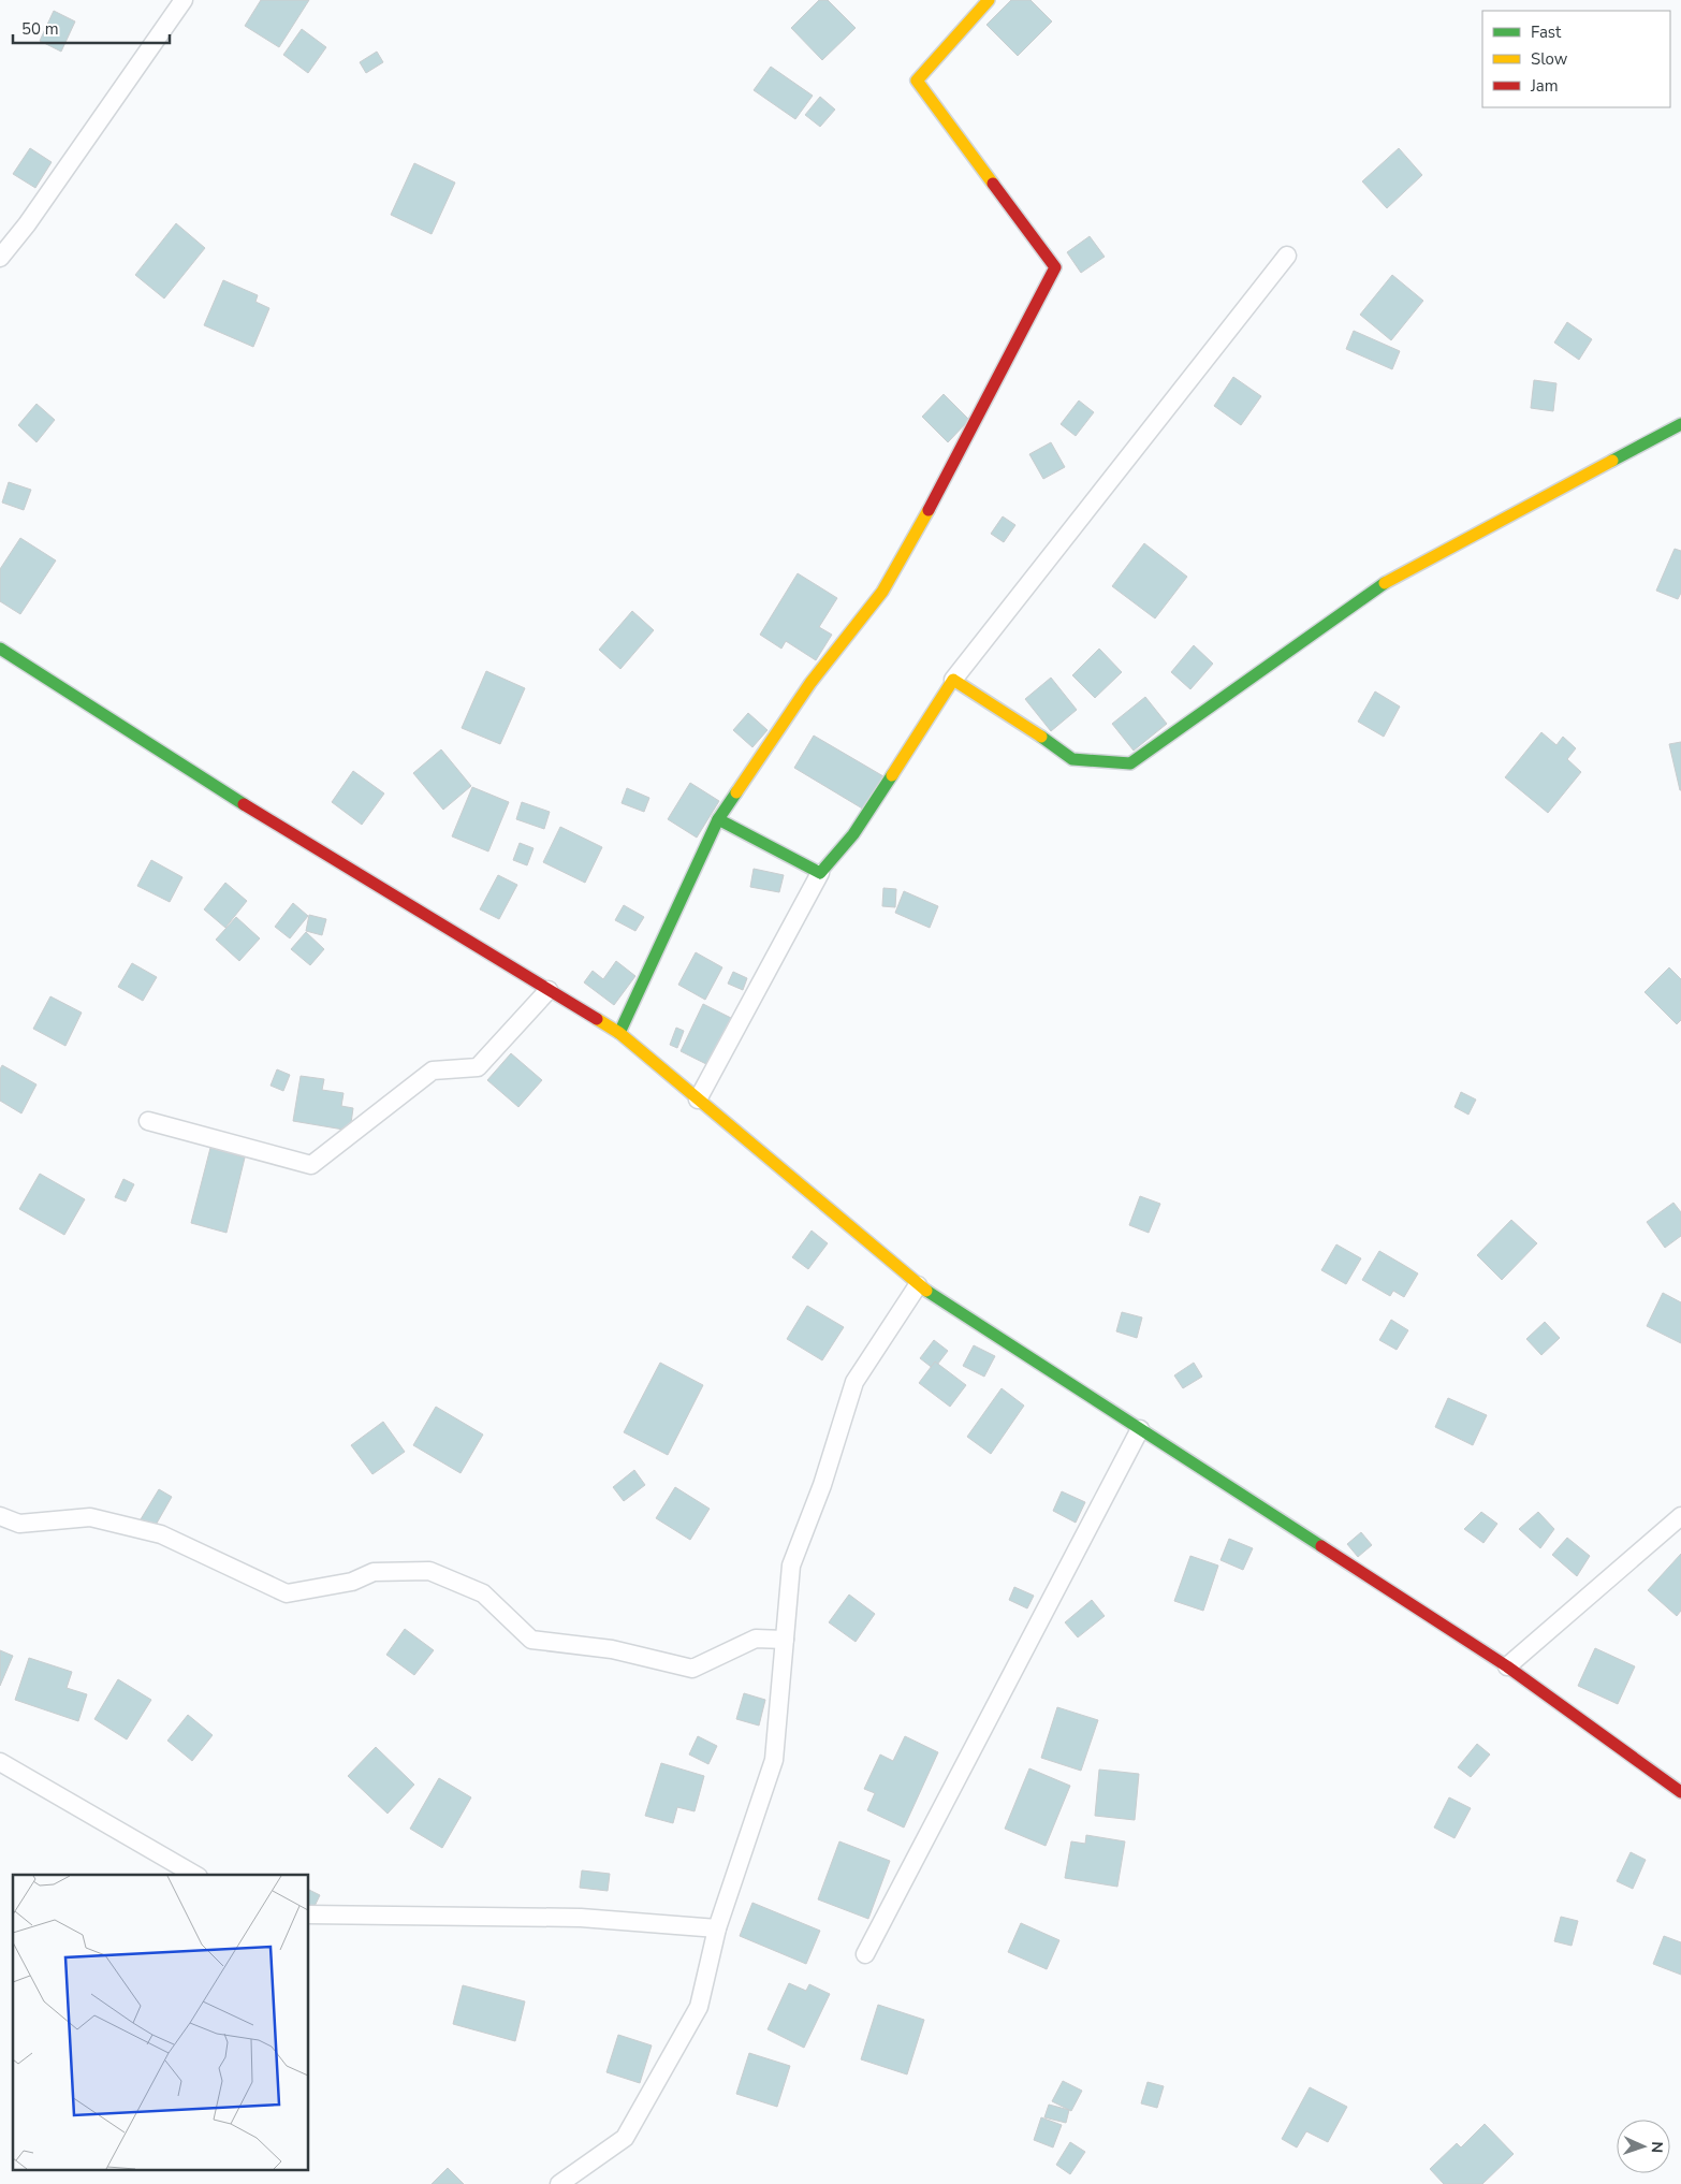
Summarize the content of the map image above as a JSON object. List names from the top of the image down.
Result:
{
  "legend": ["Fast", "Slow", "Jam"],
  "scale_bar": "50 m",
  "north": "right"
}
